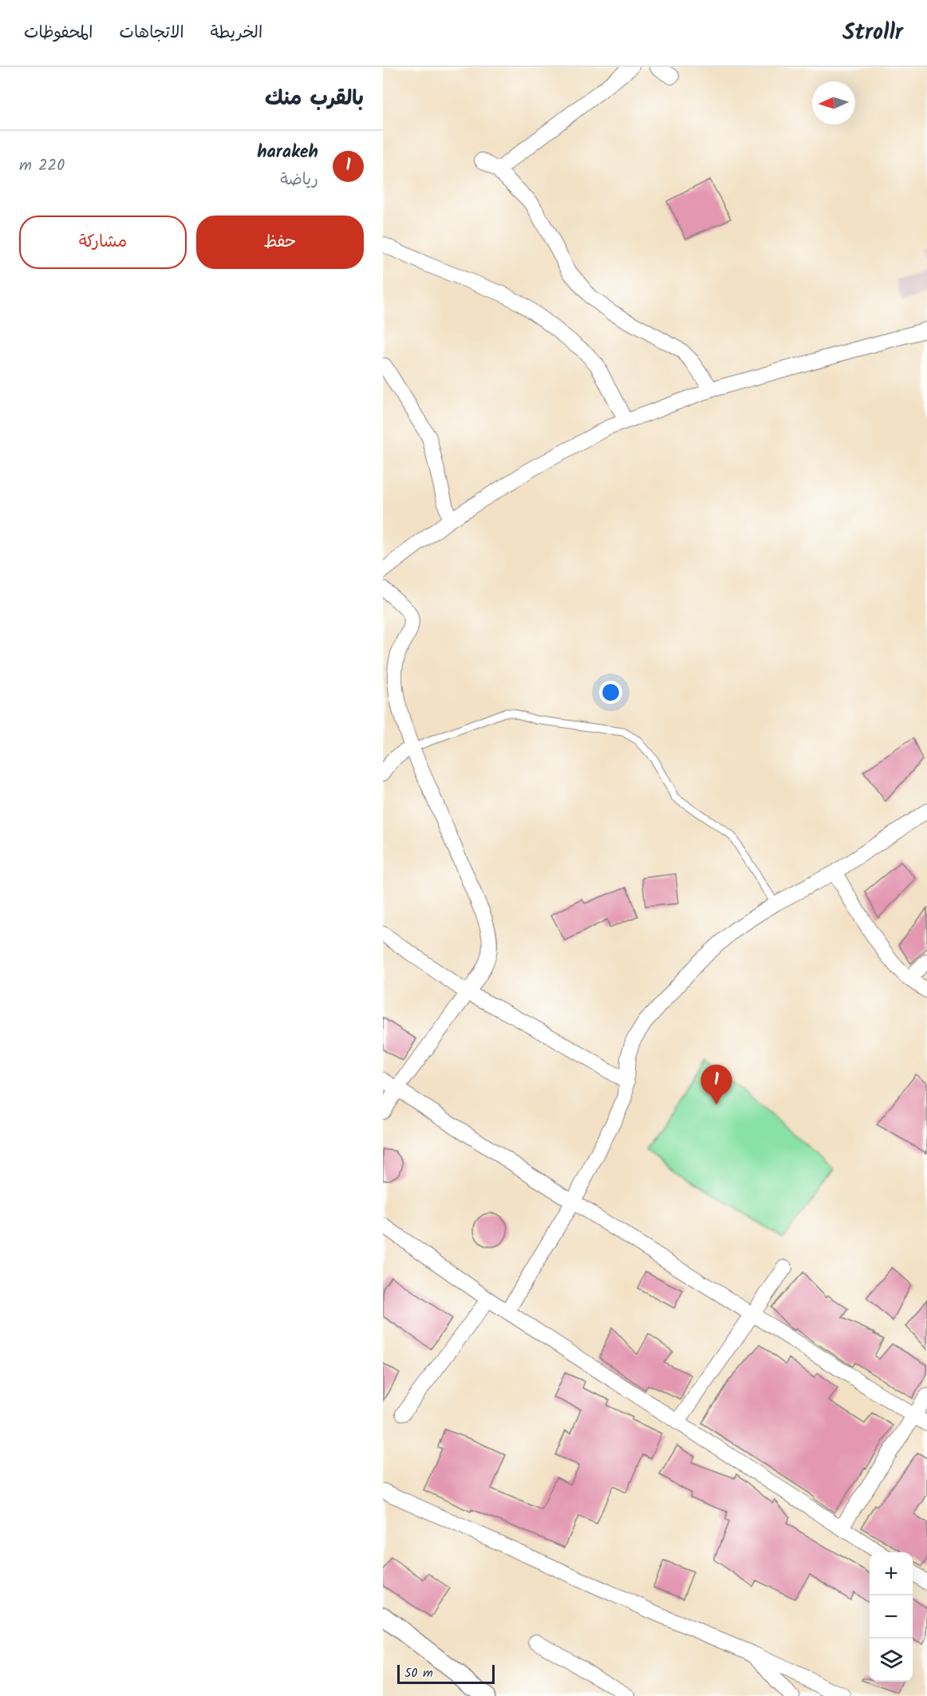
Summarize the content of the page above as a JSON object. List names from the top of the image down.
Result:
{
  "scale_bar": "50 m",
  "north": "left",
  "page": {
    "header": "Strollr",
    "nav": ["الخريطة", "الاتجاهات", "المحفوظات"],
    "heading": "بالقرب منك",
    "list": [
      {
        "mark": "1",
        "name": "harakeh",
        "note": "رياضة",
        "value": "220 m"
      }
    ],
    "buttons": ["حفظ", "مشاركة"],
    "pins": "1",
    "map_buttons": ["+", "−"],
    "scale": "50 m"
  }
}
